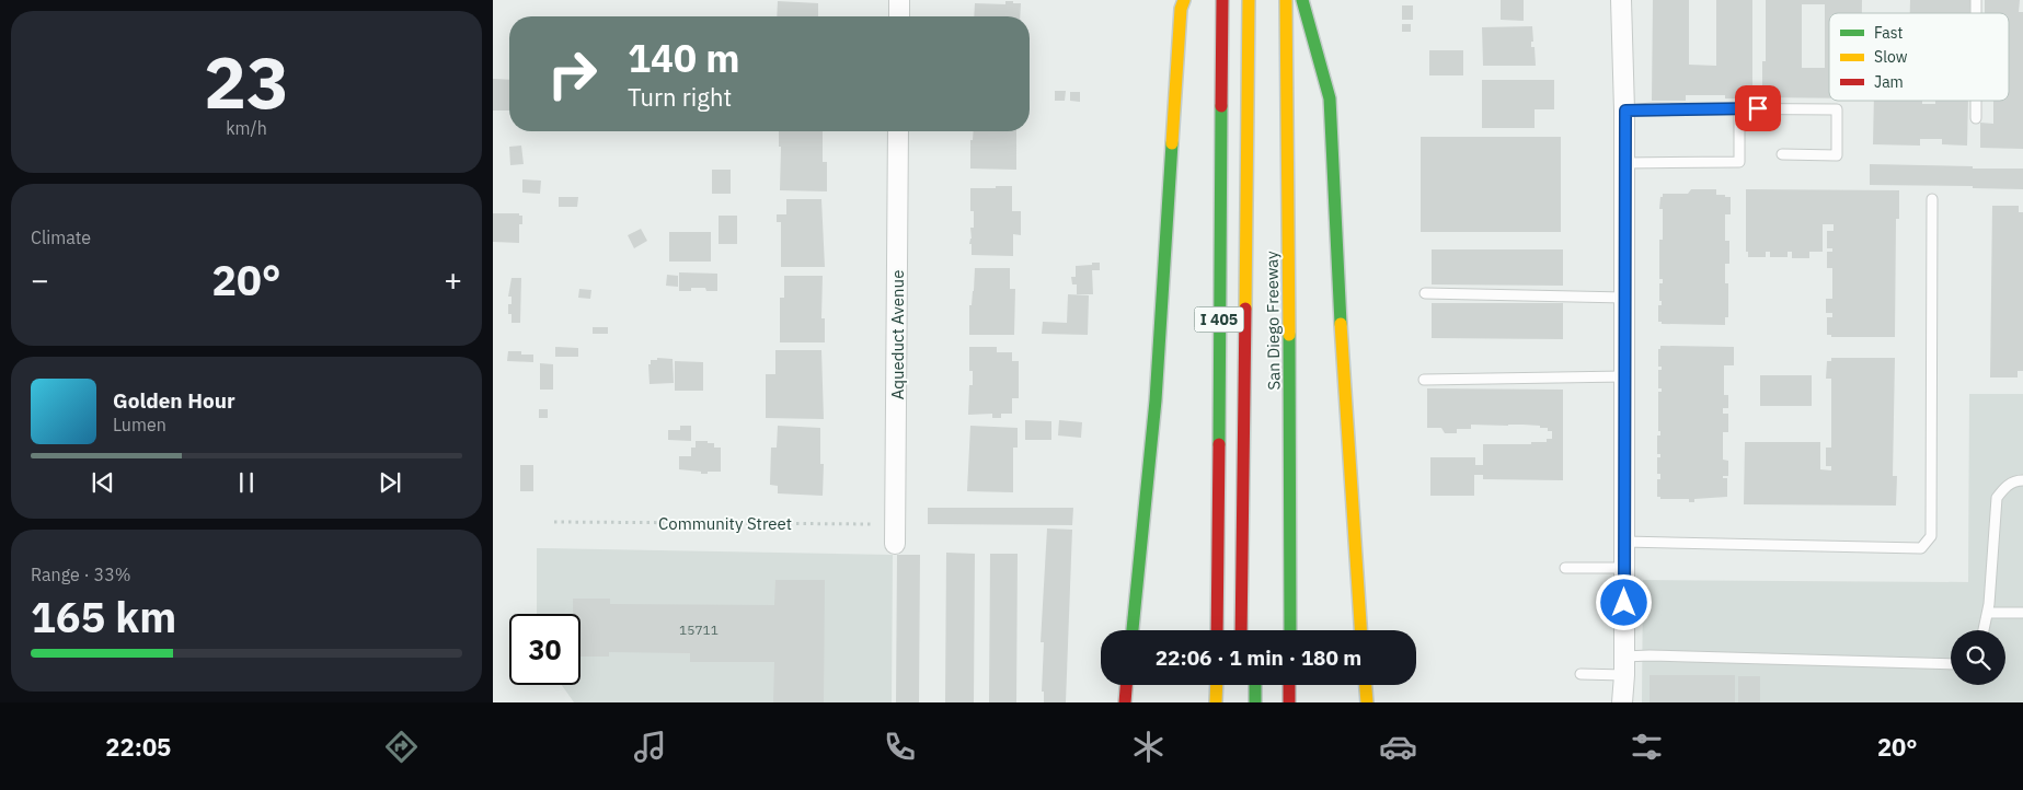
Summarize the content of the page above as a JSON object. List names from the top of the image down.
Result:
{
  "streets": {
    "highway": ["I 405", "San Diego Freeway"],
    "street": ["Aqueduct Avenue"],
    "path": ["Community Street"]
  },
  "crossings": [
    ["Aqueduct Avenue", "Community Street"]
  ],
  "house_numbers": ["15711"],
  "legend": ["Fast", "Slow", "Jam"],
  "page": {
    "tile": [
      ["23", "km/h"],
      "Climate",
      ["Range · 33%", "165 km"]
    ],
    "turn": ["140 m", "Turn right"],
    "heat": ["−", "20°", "+"],
    "song": ["Golden Hour", "Lumen"],
    "limit": "30",
    "trip": "22:06 · 1 min · 180 m",
    "tabs": ["22:05", "20°"]
  }
}
